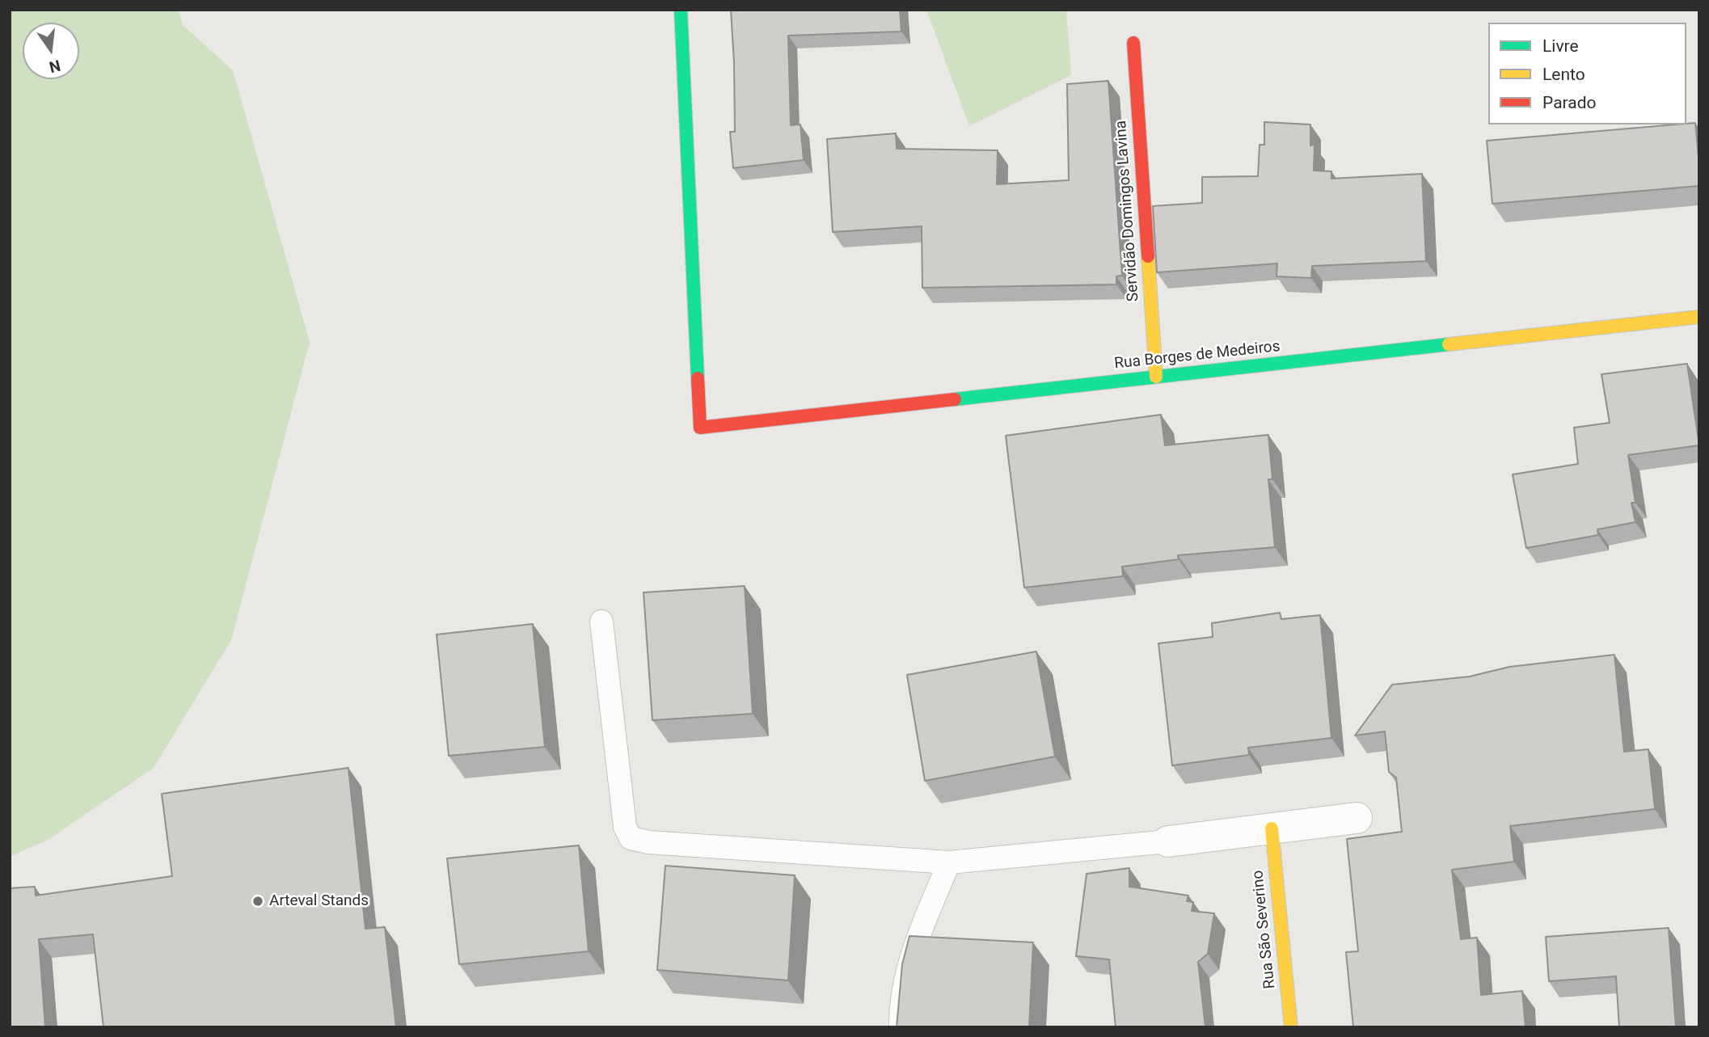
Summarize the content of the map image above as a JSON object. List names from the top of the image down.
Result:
{
  "streets": {
    "street": ["Servidão Domingos Lavina", "Rua Borges de Medeiros", "Rua São Severino"]
  },
  "crossings": [
    ["Servidão Domingos Lavina", "Rua Borges de Medeiros"]
  ],
  "places": ["Arteval Stands"],
  "legend": ["Livre", "Lento", "Parado"],
  "north": "bottom"
}
